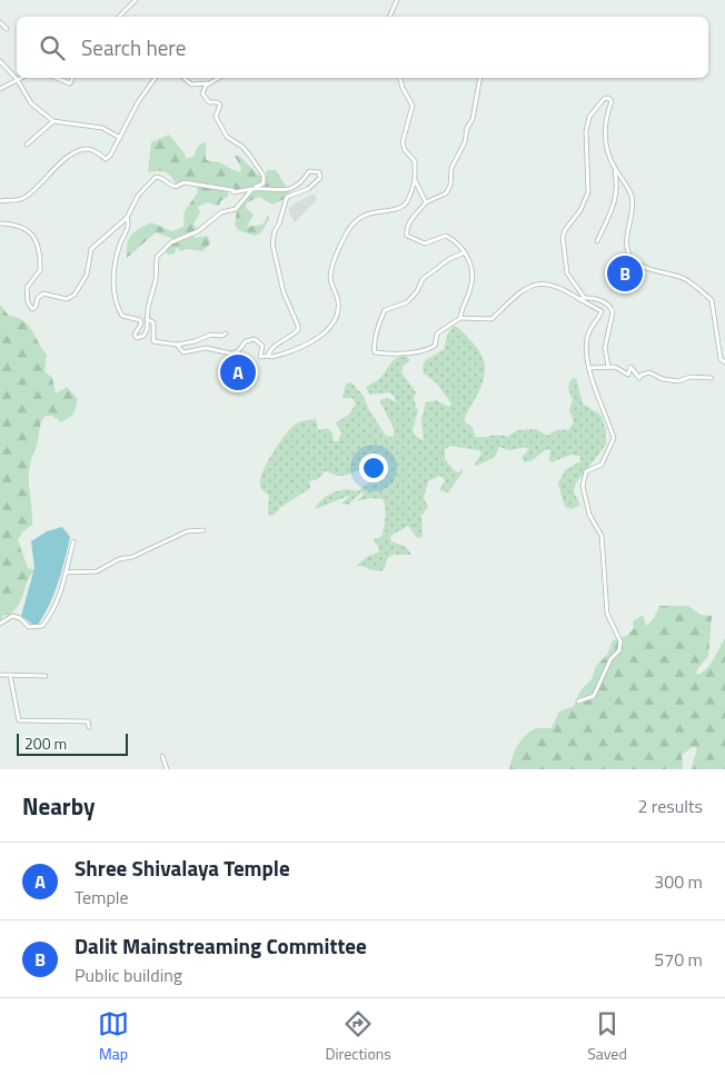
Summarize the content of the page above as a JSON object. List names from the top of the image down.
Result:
{
  "scale_bar": "200 m",
  "page": {
    "search": "Search here",
    "pins": ["B", "A"],
    "scale": "200 m",
    "heading": ["Nearby", "2 results"],
    "list": [
      {
        "mark": "A",
        "name": "Shree Shivalaya Temple",
        "note": "Temple",
        "value": "300 m"
      },
      {
        "mark": "B",
        "name": "Dalit Mainstreaming Committee",
        "note": "Public building",
        "value": "570 m"
      }
    ],
    "nav": ["Map", "Directions", "Saved"]
  }
}
